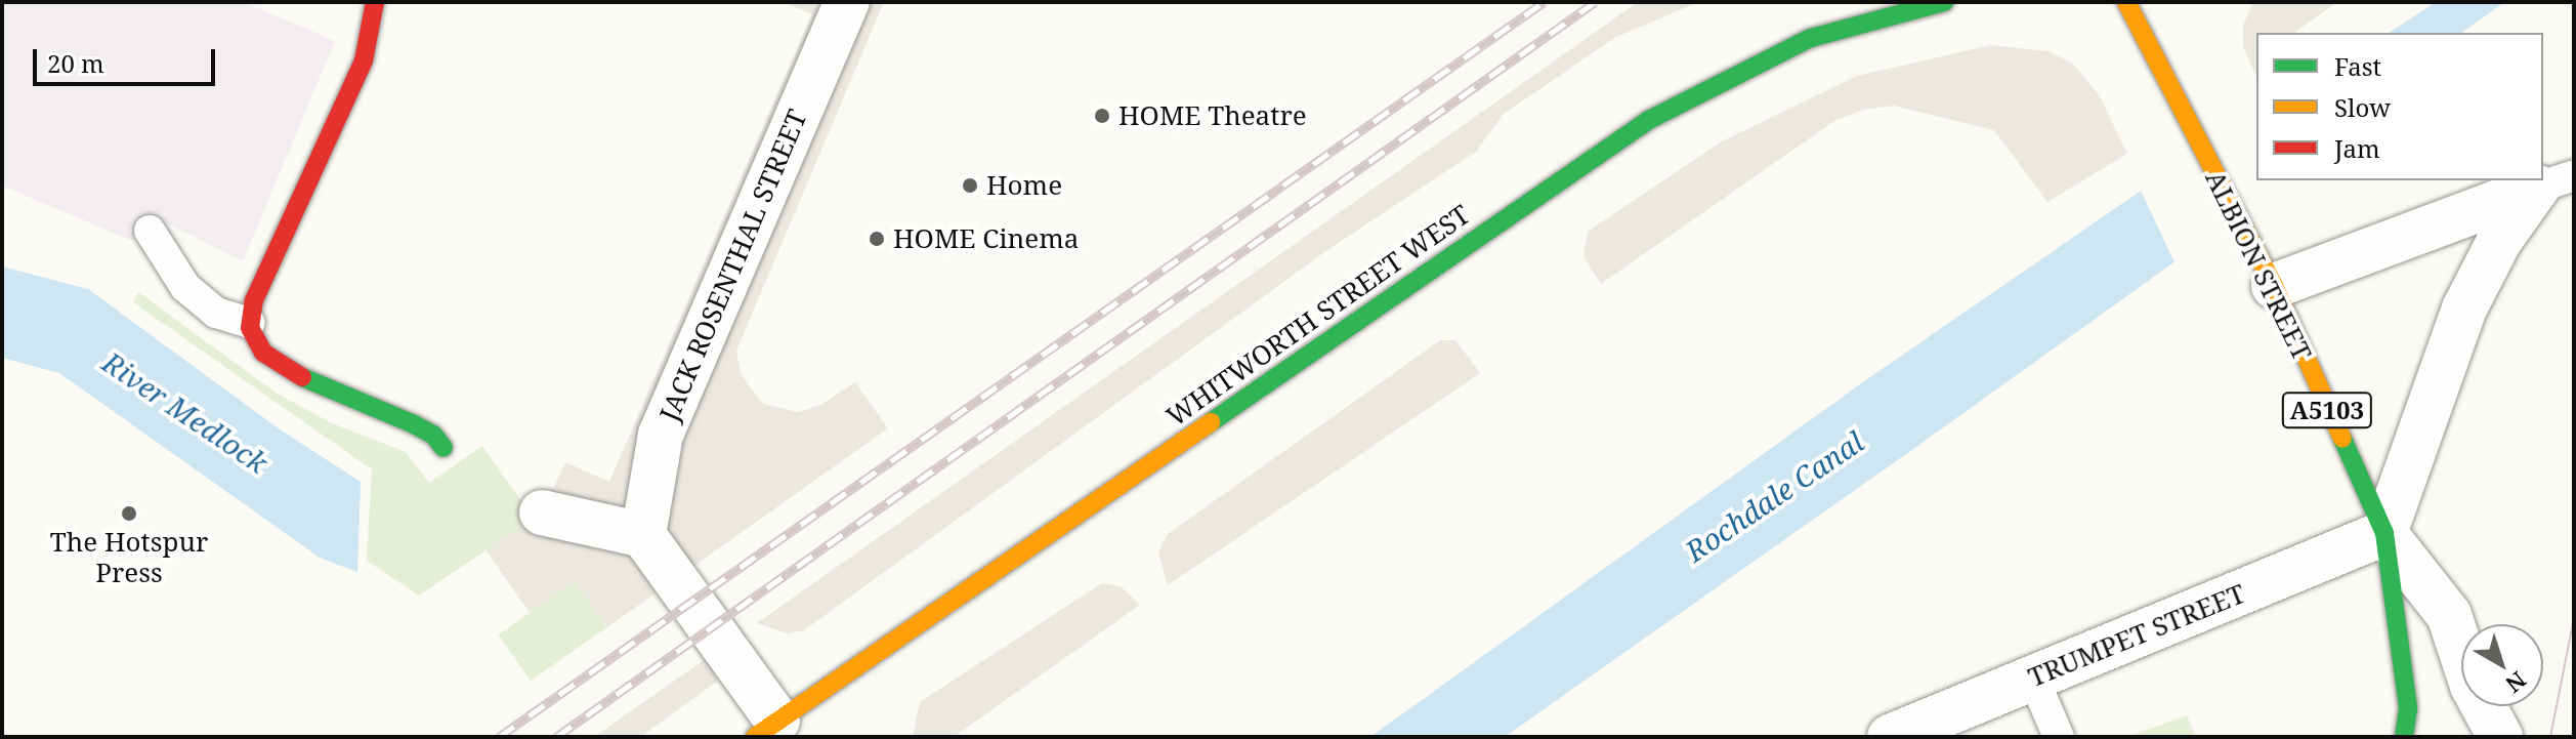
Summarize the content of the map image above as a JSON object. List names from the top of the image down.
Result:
{
  "streets": {
    "main road": ["ALBION STREET", "WHITWORTH STREET WEST", "A5103"],
    "street": ["JACK ROSENTHAL STREET", "TRUMPET STREET"]
  },
  "crossings": [
    ["ALBION STREET", "TRUMPET STREET"]
  ],
  "water": ["River Medlock", "Rochdale Canal"],
  "places": [
    "HOME Theatre",
    "Home",
    "HOME Cinema",
    "The Hotspur Press"
  ],
  "legend": ["Fast", "Slow", "Jam"],
  "scale_bar": "20 m",
  "north": "bottom right"
}
